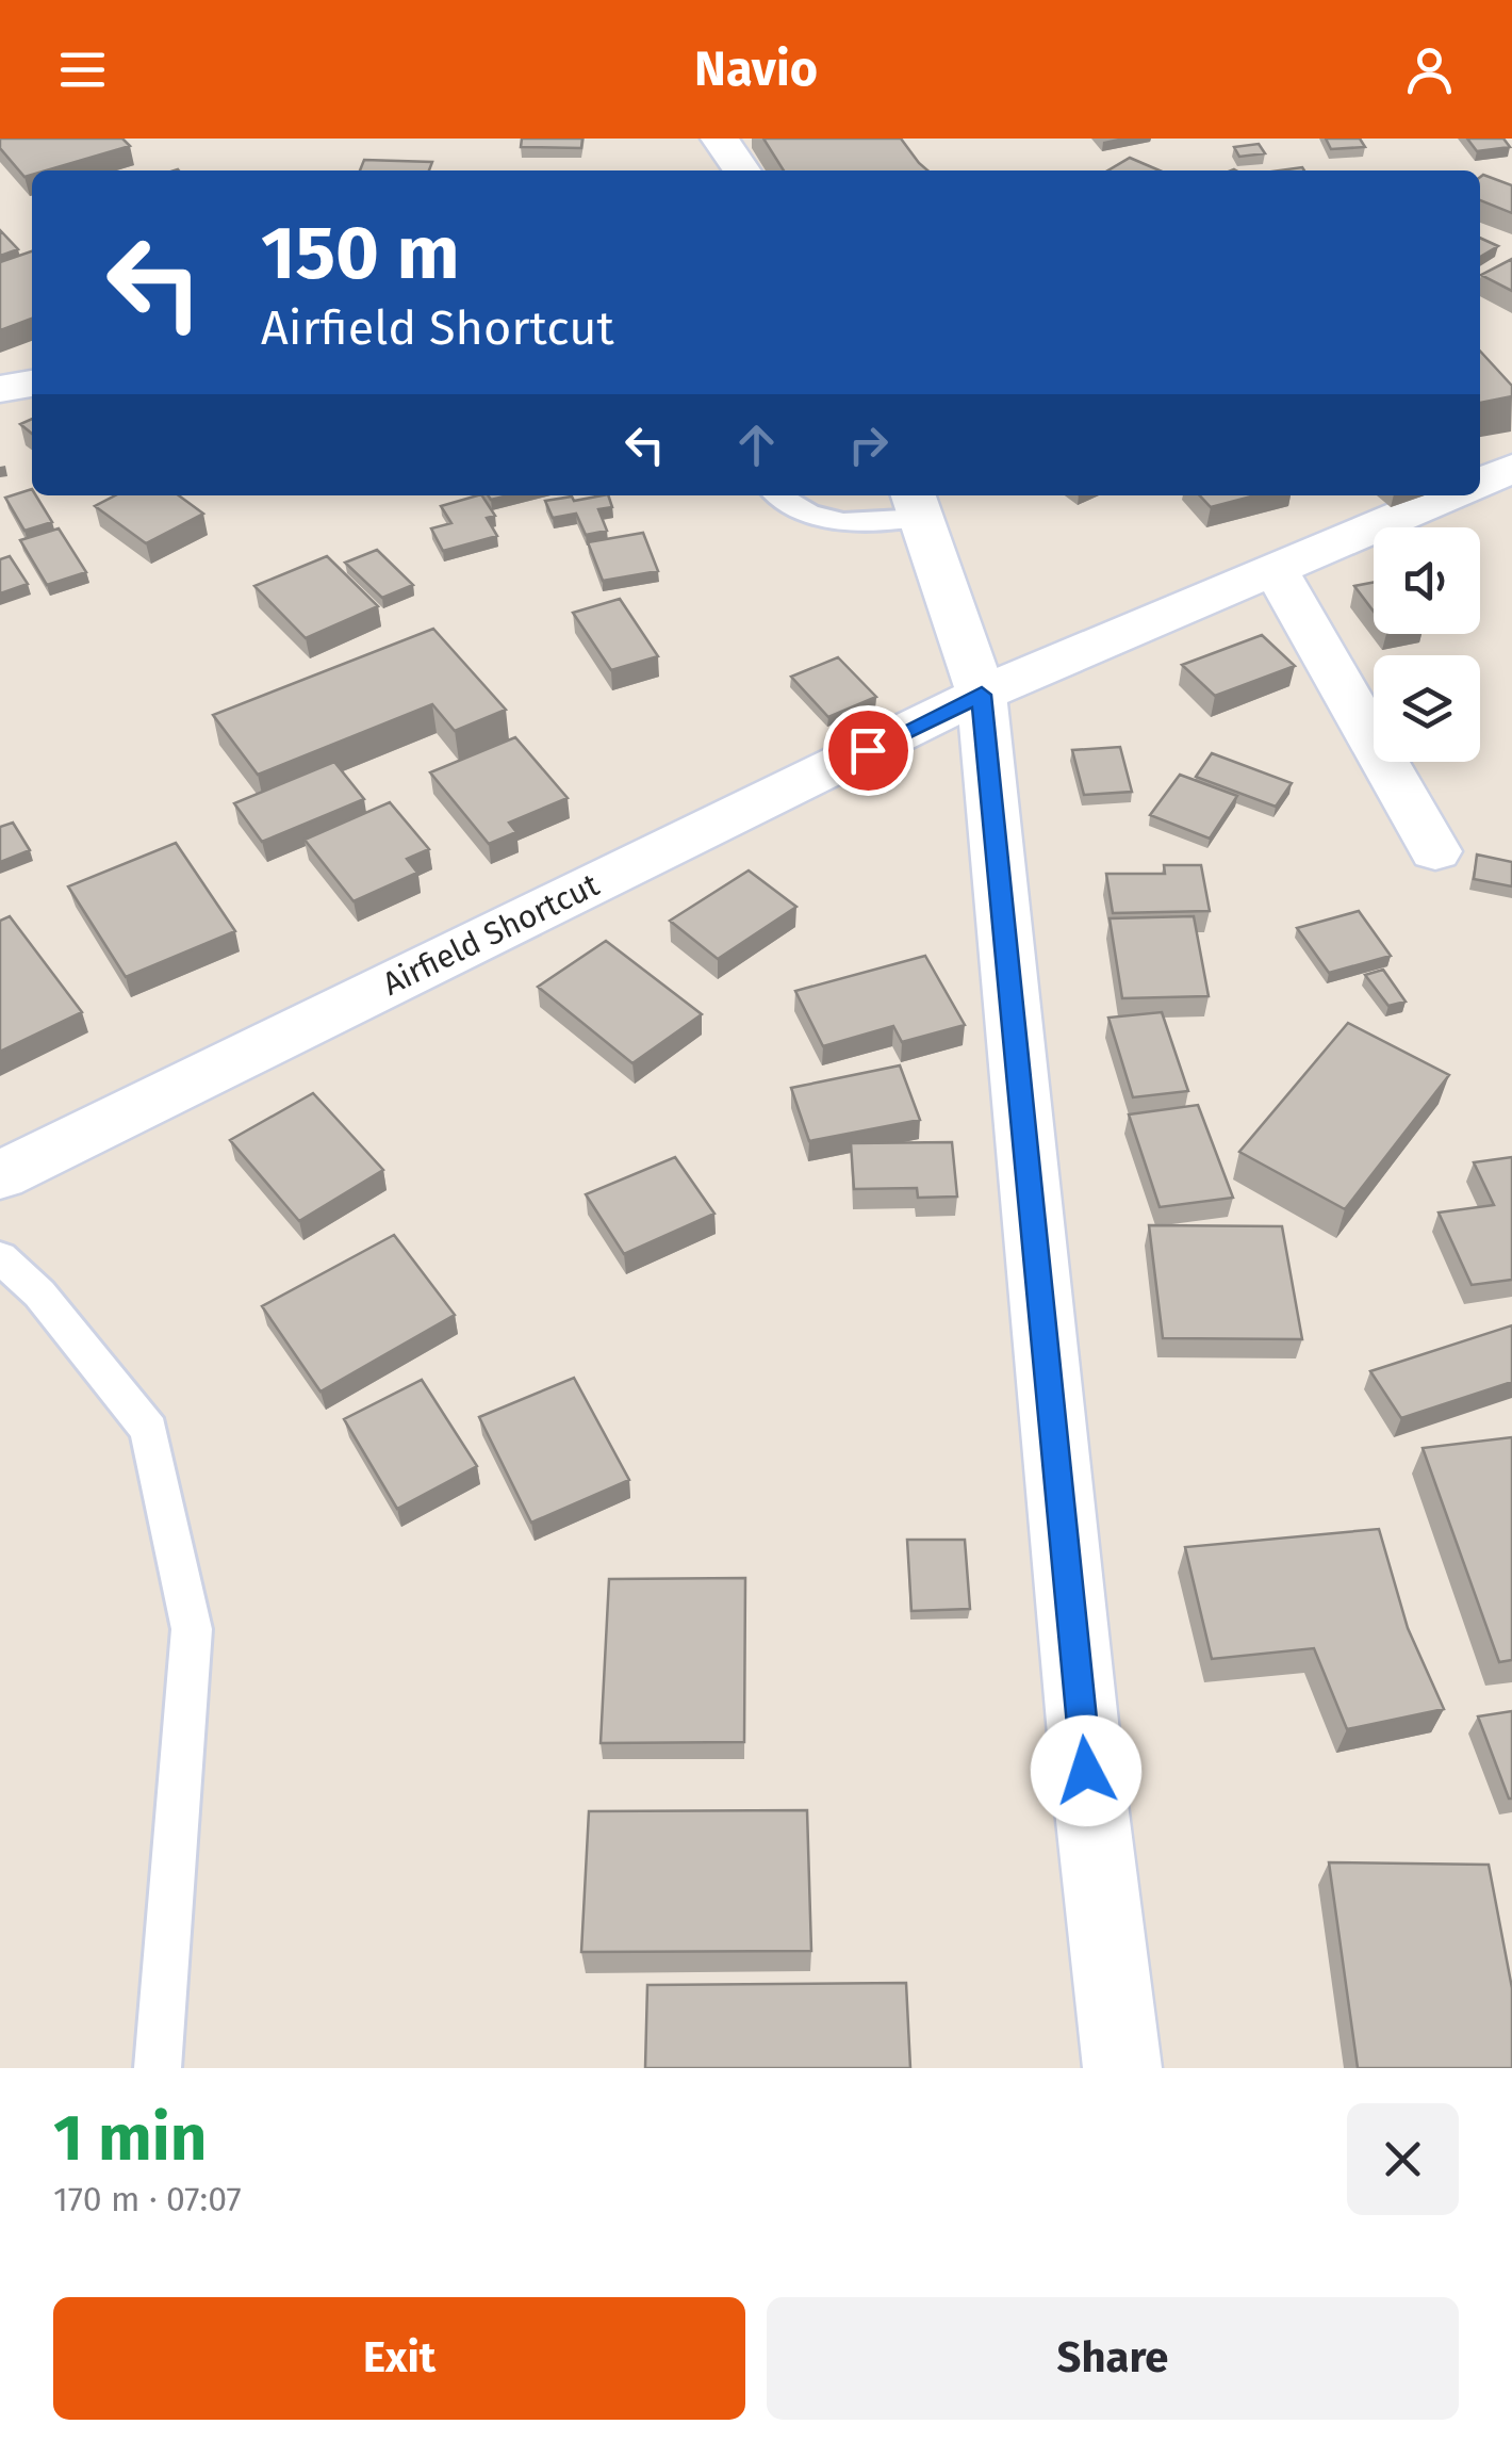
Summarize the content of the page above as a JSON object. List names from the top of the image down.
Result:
{
  "streets": {
    "street": ["Airfield Shortcut"]
  },
  "page": {
    "header": "Navio",
    "turn": ["150 m", "Airfield Shortcut"],
    "heading": ["1 min", "170 m · 07:07"],
    "buttons": ["Exit", "Share"]
  }
}
